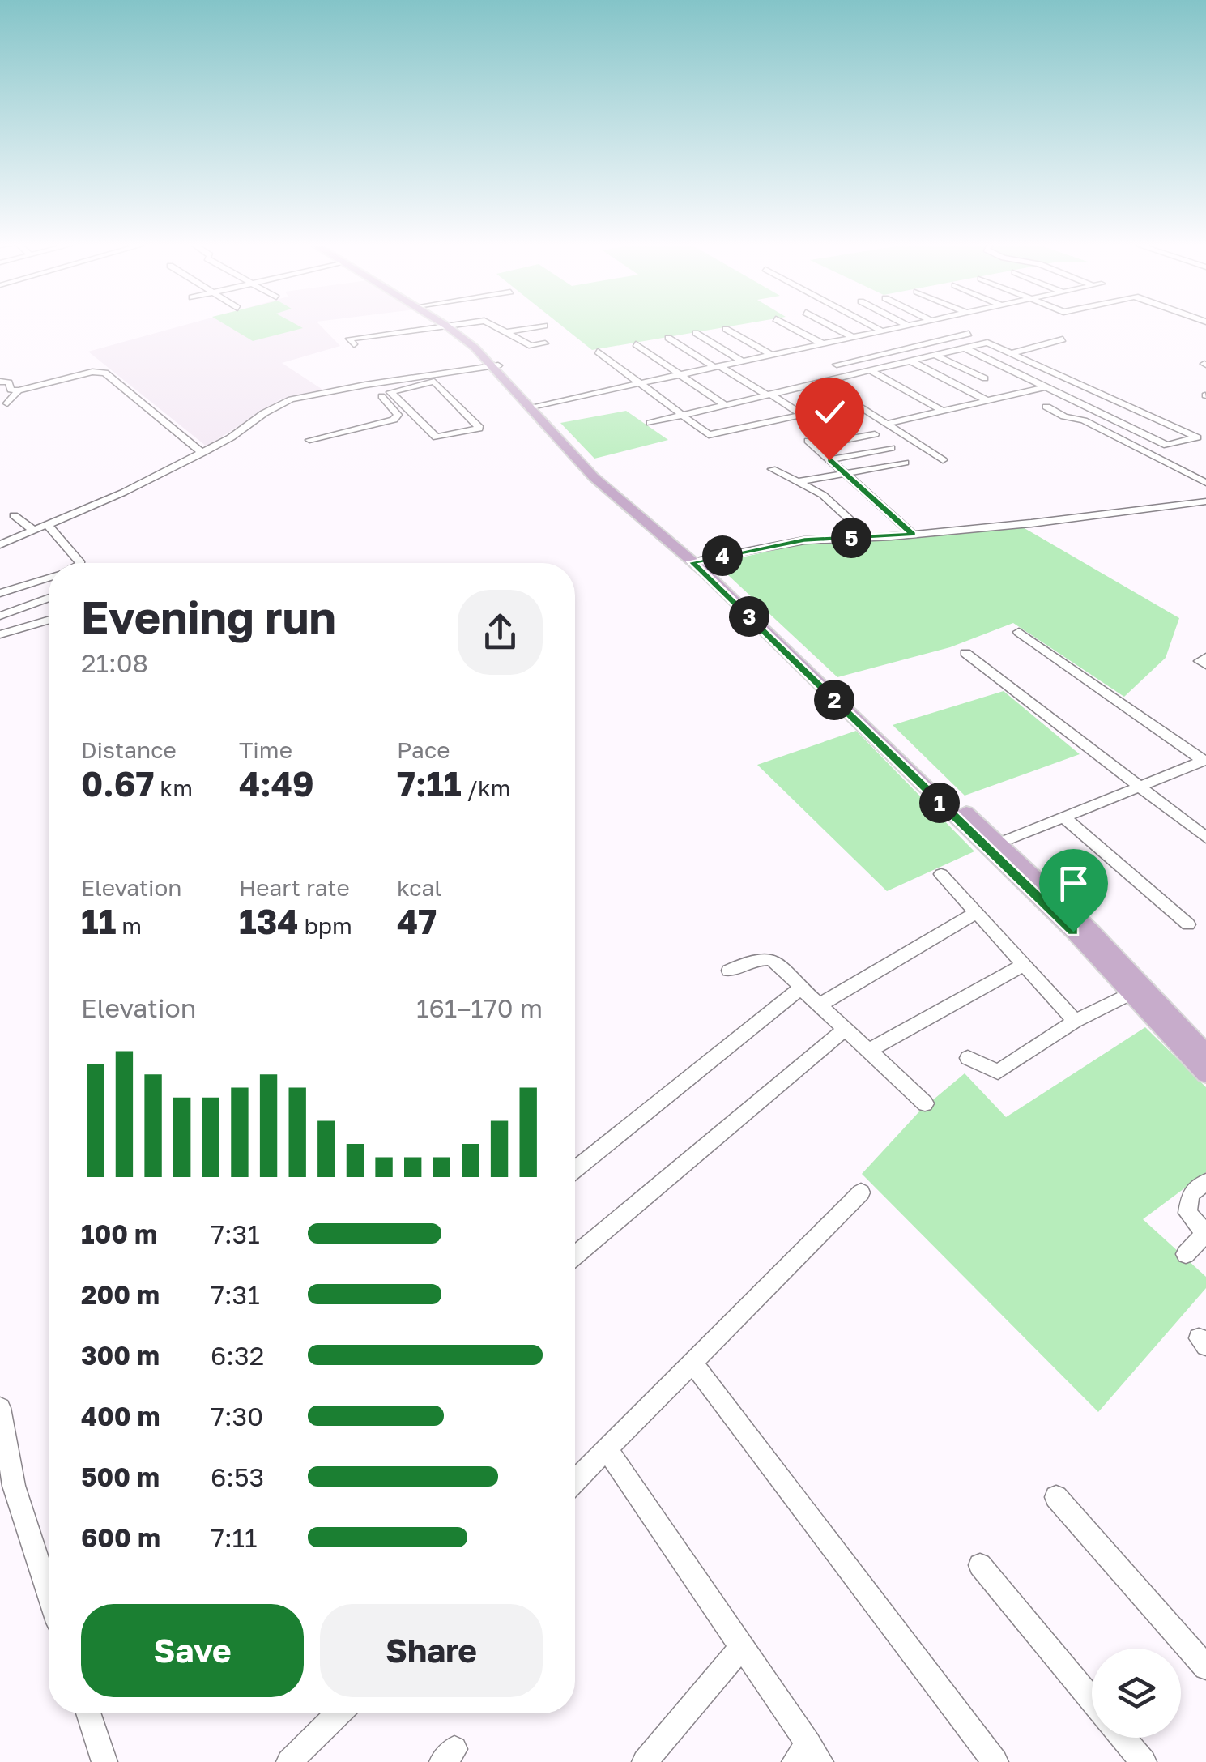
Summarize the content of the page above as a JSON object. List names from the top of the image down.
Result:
{
  "page": {
    "pins": [
      "5",
      "4",
      "3",
      "2",
      "1"
    ],
    "heading": ["Evening run", "21:08"],
    "stats": [
      ["Distance", "0.67 km"],
      ["Time", "4:49"],
      ["Pace", "7:11 /km"],
      ["Elevation", "11 m"],
      ["Heart rate", "134 bpm"],
      ["kcal", "47"]
    ],
    "chart": ["Elevation", "161–170 m"],
    "list": [
      {
        "name": "100 m",
        "note": "7:31"
      },
      {
        "name": "200 m",
        "note": "7:31"
      },
      {
        "name": "300 m",
        "note": "6:32"
      },
      {
        "name": "400 m",
        "note": "7:30"
      },
      {
        "name": "500 m",
        "note": "6:53"
      },
      {
        "name": "600 m",
        "note": "7:11"
      }
    ],
    "buttons": ["Save", "Share"]
  }
}
